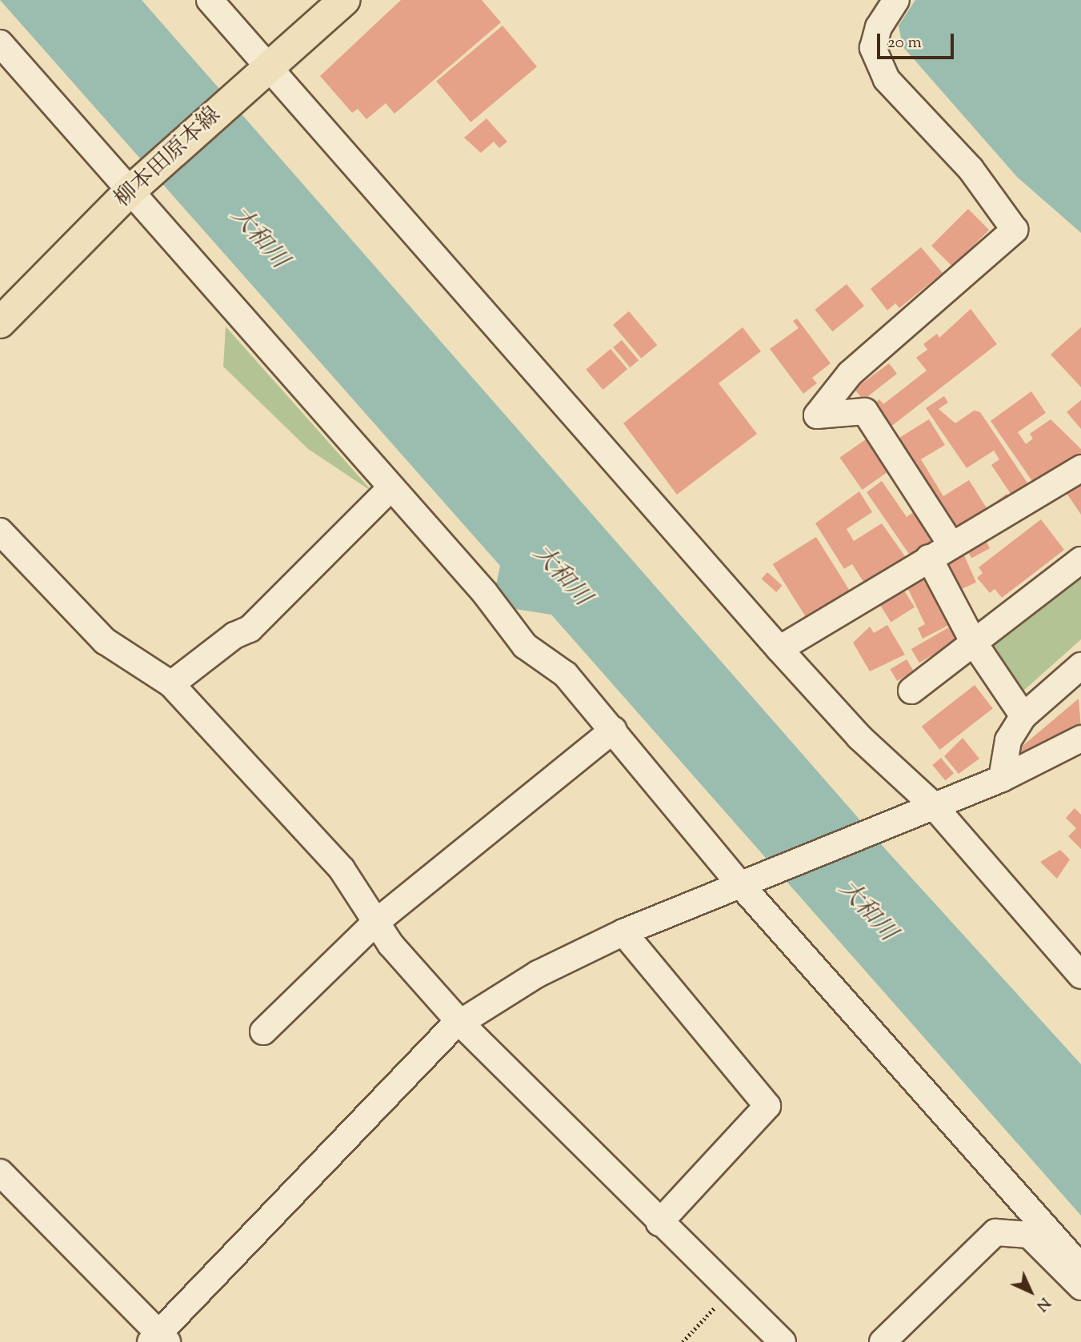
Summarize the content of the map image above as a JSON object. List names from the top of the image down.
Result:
{
  "streets": {
    "main road": ["柳本田原本線"]
  },
  "water": ["大和川"],
  "scale_bar": "20 m",
  "north": "bottom right"
}
